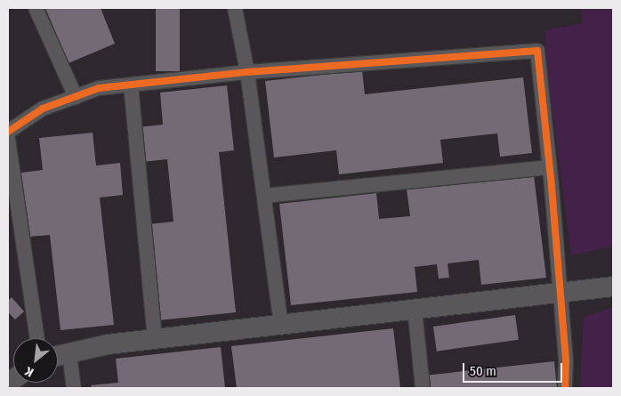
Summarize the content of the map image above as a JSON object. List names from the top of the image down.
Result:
{
  "scale_bar": "50 m",
  "north": "bottom left"
}
